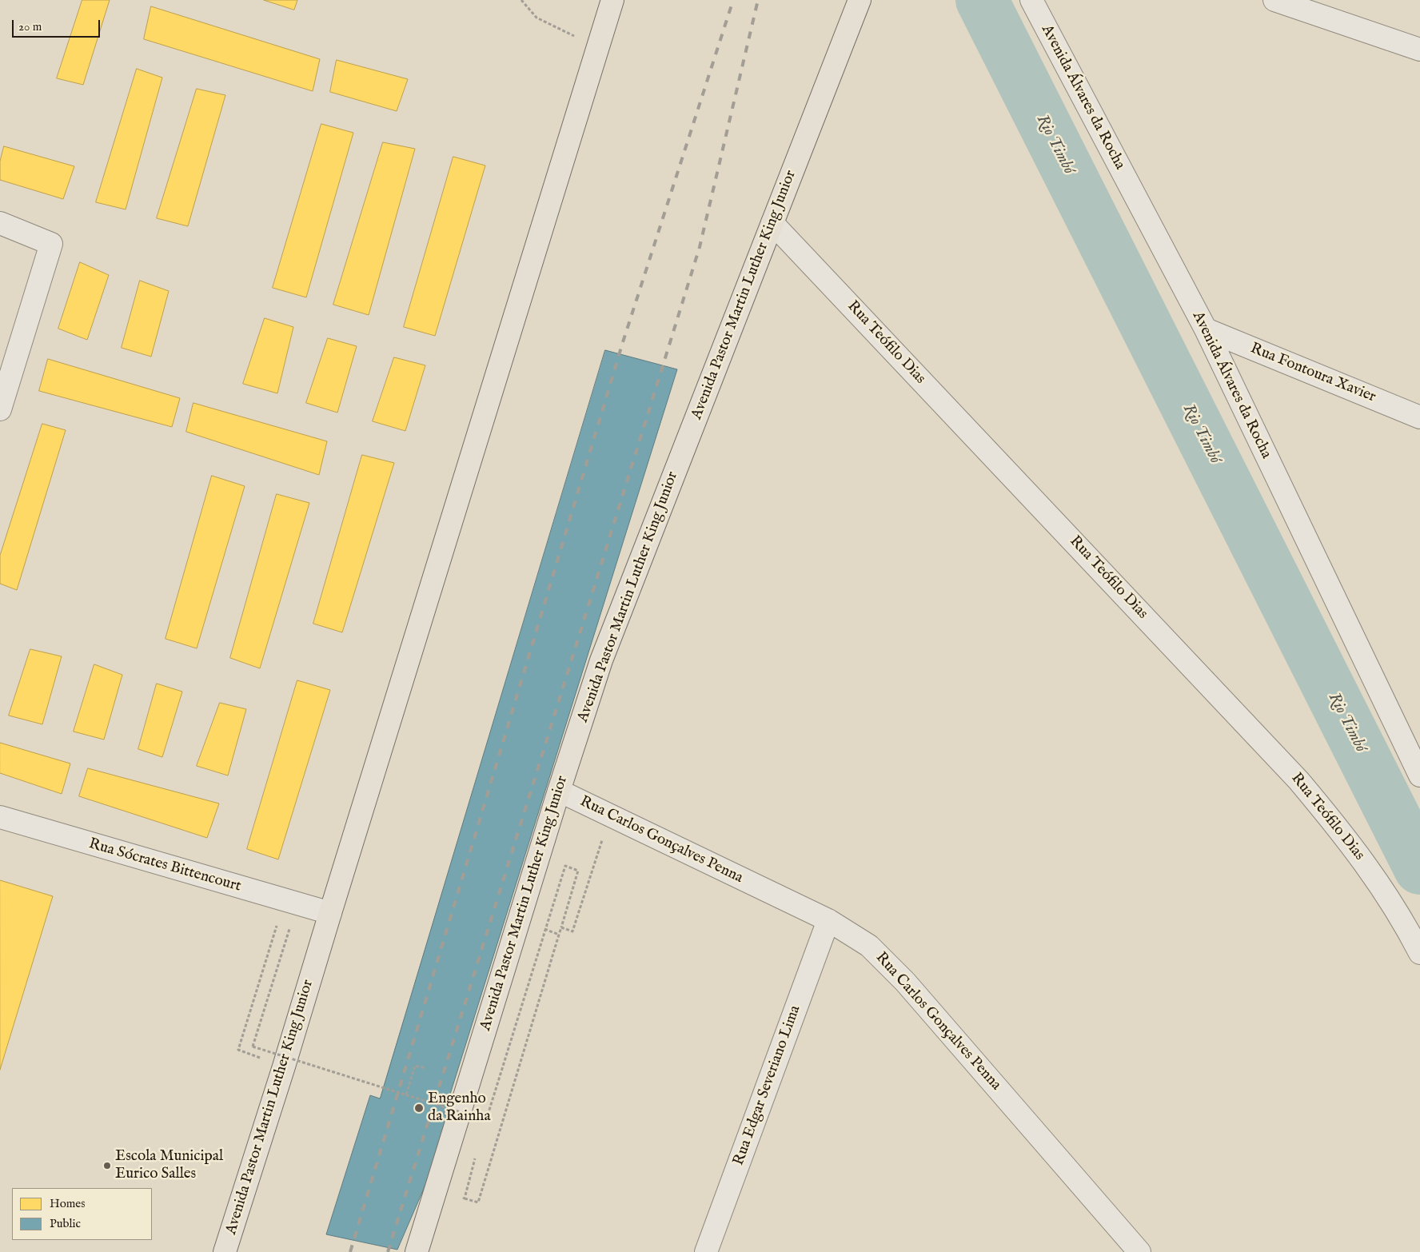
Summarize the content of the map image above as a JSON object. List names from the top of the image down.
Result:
{
  "streets": {
    "main road": ["Avenida Pastor Martin Luther King Junior"],
    "street": [
      "Avenida Álvares da Rocha",
      "Rua Teófilo Dias",
      "Rua Fontoura Xavier",
      "Rua Carlos Gonçalves Penna",
      "Rua Sócrates Bittencourt",
      "Rua Edgar Severiano Lima"
    ]
  },
  "crossings": [
    ["Avenida Álvares da Rocha", "Rua Fontoura Xavier"],
    ["Avenida Pastor Martin Luther King Junior", "Rua Teófilo Dias"],
    ["Avenida Pastor Martin Luther King Junior", "Rua Carlos Gonçalves Penna"],
    ["Avenida Pastor Martin Luther King Junior", "Rua Sócrates Bittencourt"],
    ["Rua Carlos Gonçalves Penna", "Rua Edgar Severiano Lima"]
  ],
  "water": ["Rio Timbó"],
  "places": ["Engenho da Rainha", "Escola Municipal Eurico Salles"],
  "legend": ["Homes", "Public"],
  "scale_bar": "20 m"
}
